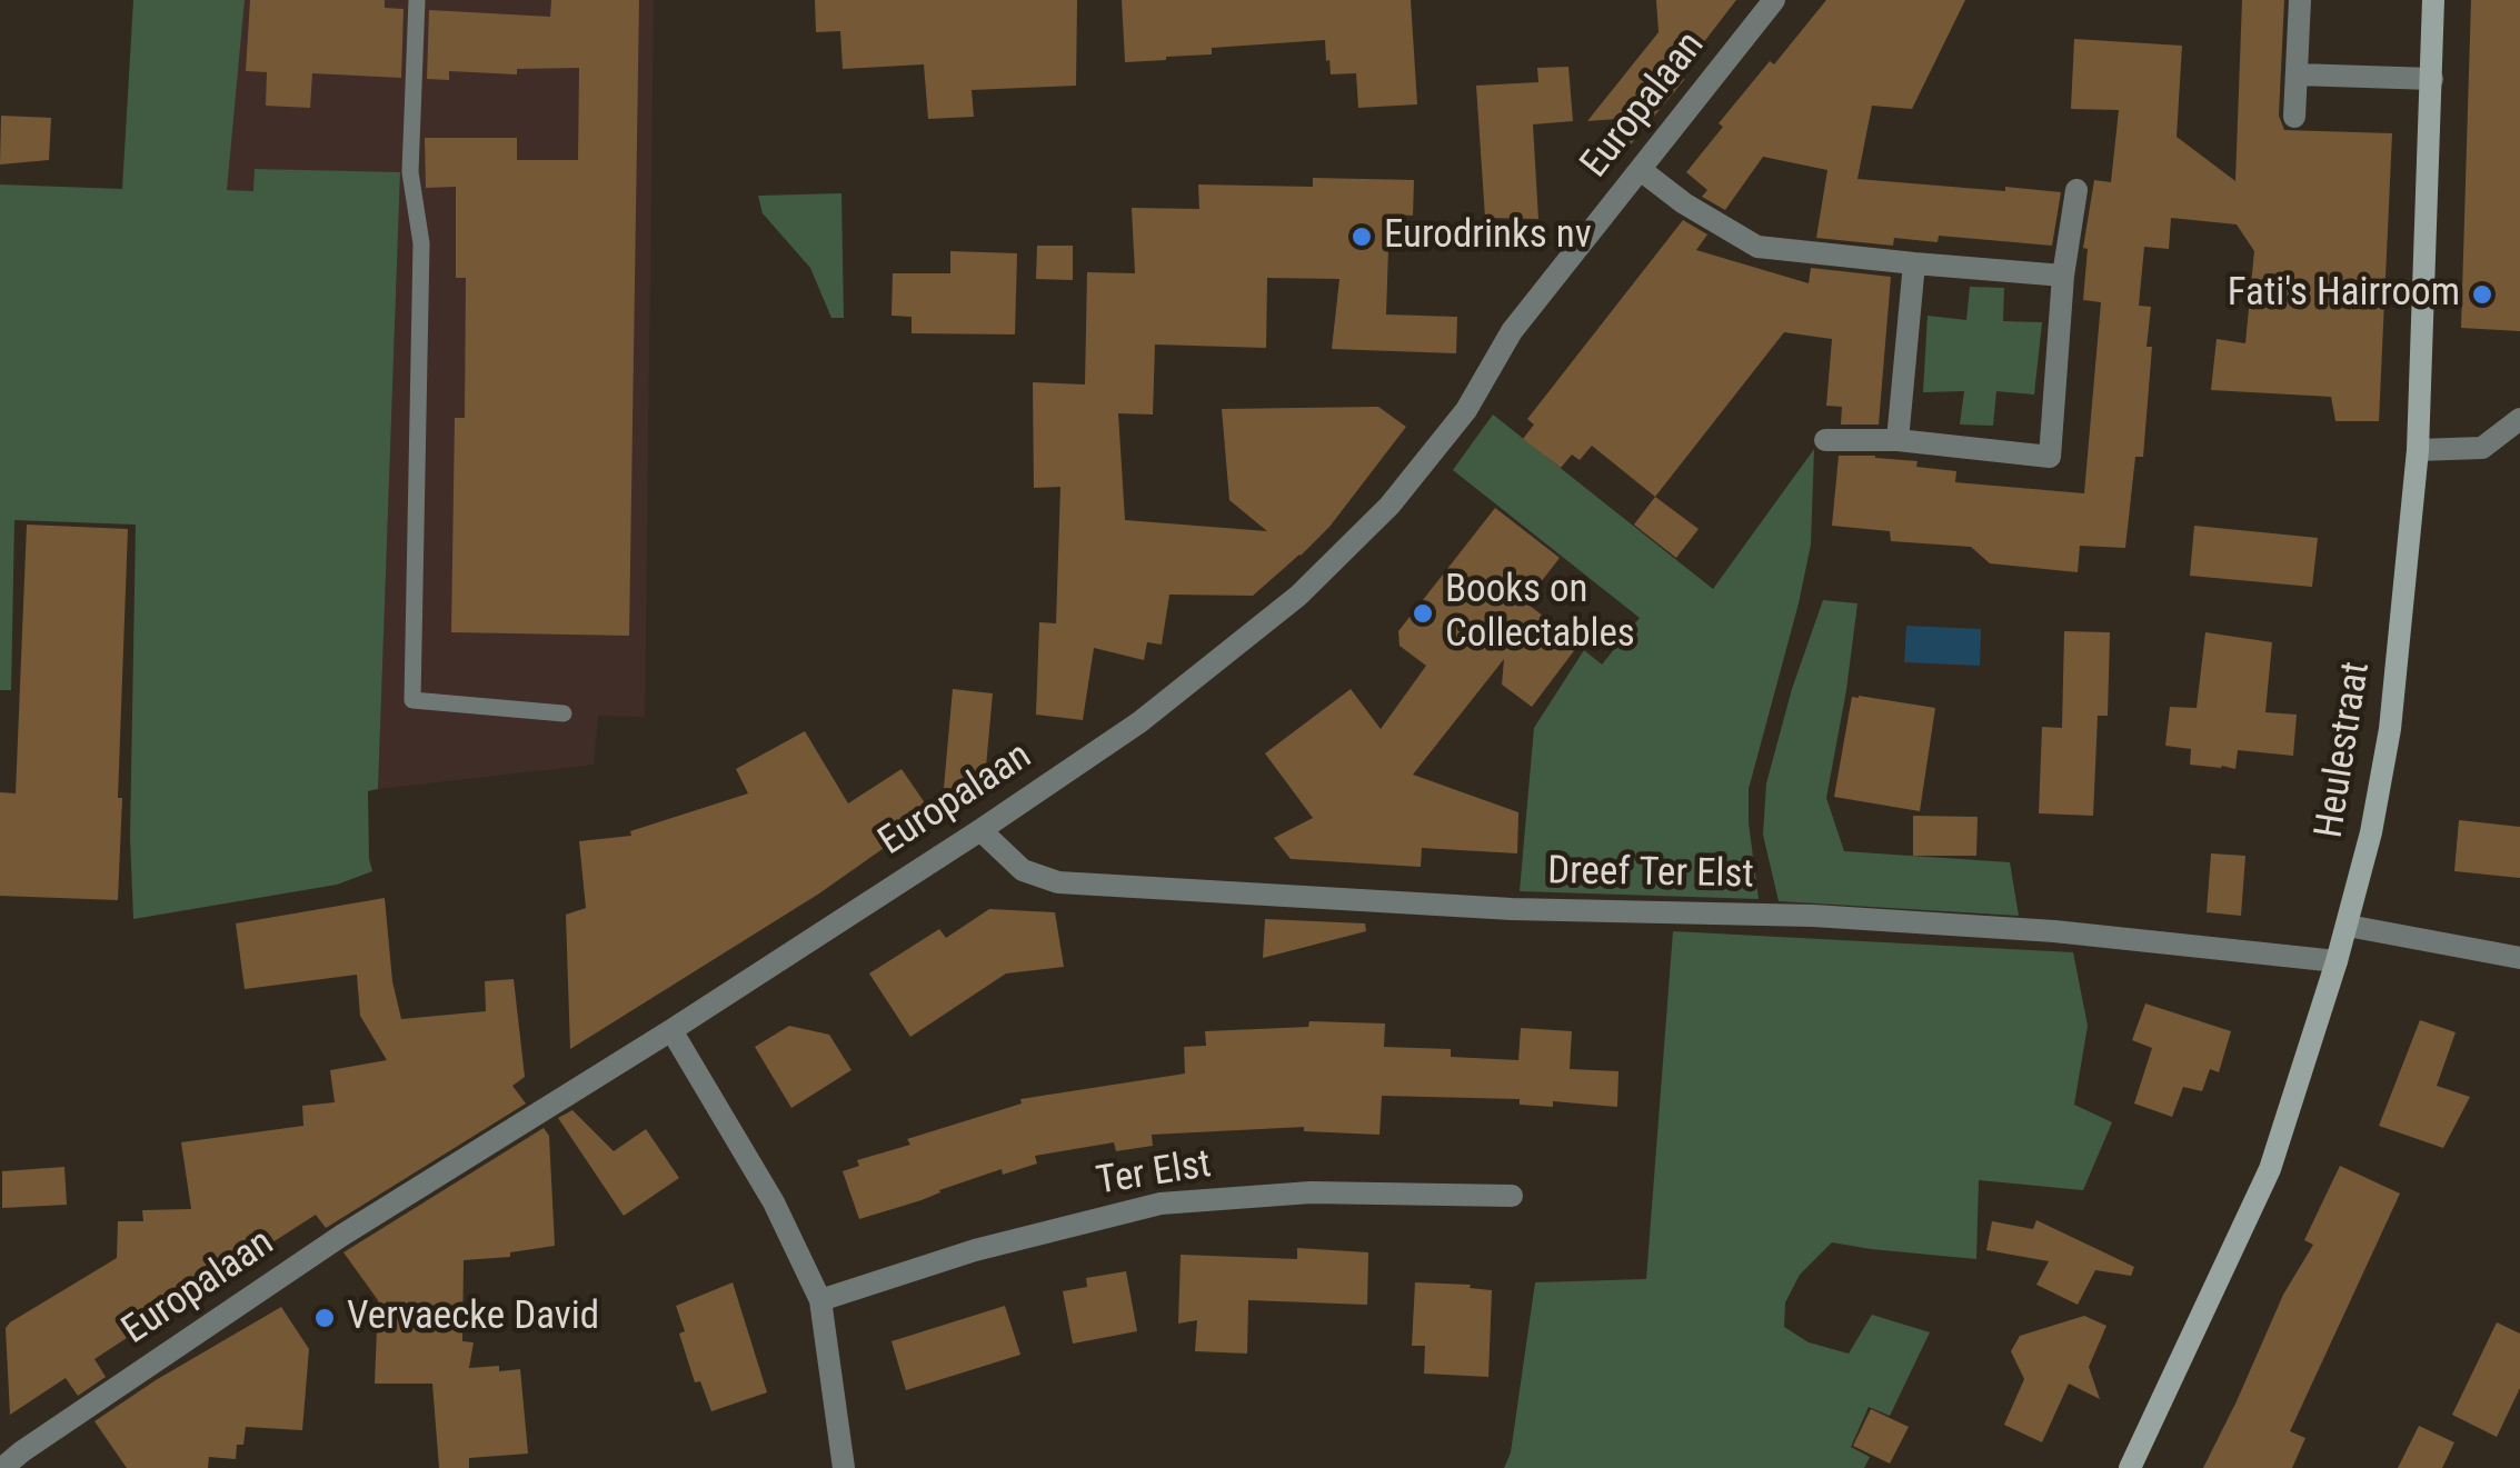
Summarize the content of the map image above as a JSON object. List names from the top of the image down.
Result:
{
  "streets": {
    "street": [
      "Europalaan",
      "Heulestraat",
      "Dreef Ter Elst",
      "Ter Elst"
    ]
  },
  "crossings": [
    ["Europalaan", "Dreef Ter Elst"],
    ["Heulestraat", "Dreef Ter Elst"]
  ],
  "places": [
    "Eurodrinks nv",
    "Fati's Hairroom",
    "Books on Collectables",
    "Vervaecke David"
  ]
}
